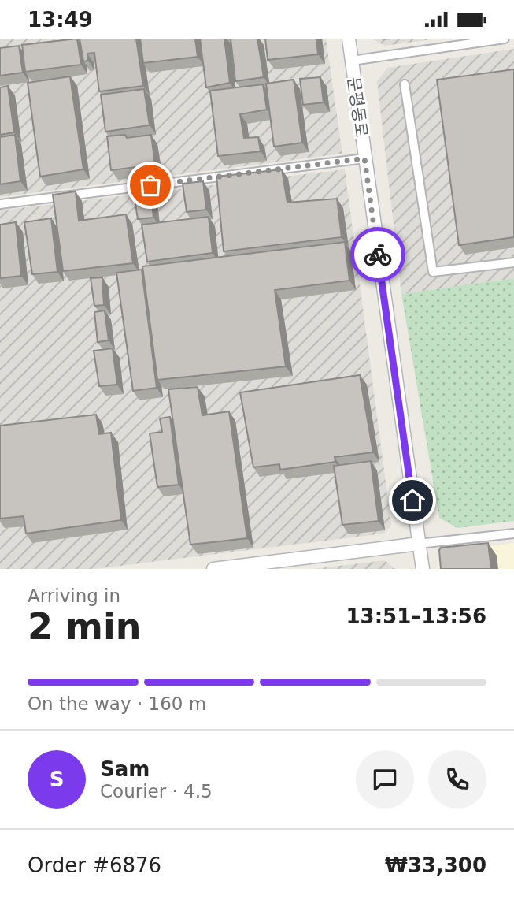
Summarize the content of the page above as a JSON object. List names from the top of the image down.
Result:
{
  "streets": {
    "main road": ["문평동로"]
  },
  "page": {
    "status": "13:49",
    "heading": ["2 min", "Arriving in", "13:51–13:56"],
    "panel": [
      "Sam",
      "Courier · 4.5",
      "Order #6876",
      "₩33,300"
    ],
    "bar": "On the way · 160 m",
    "round": "S"
  }
}
